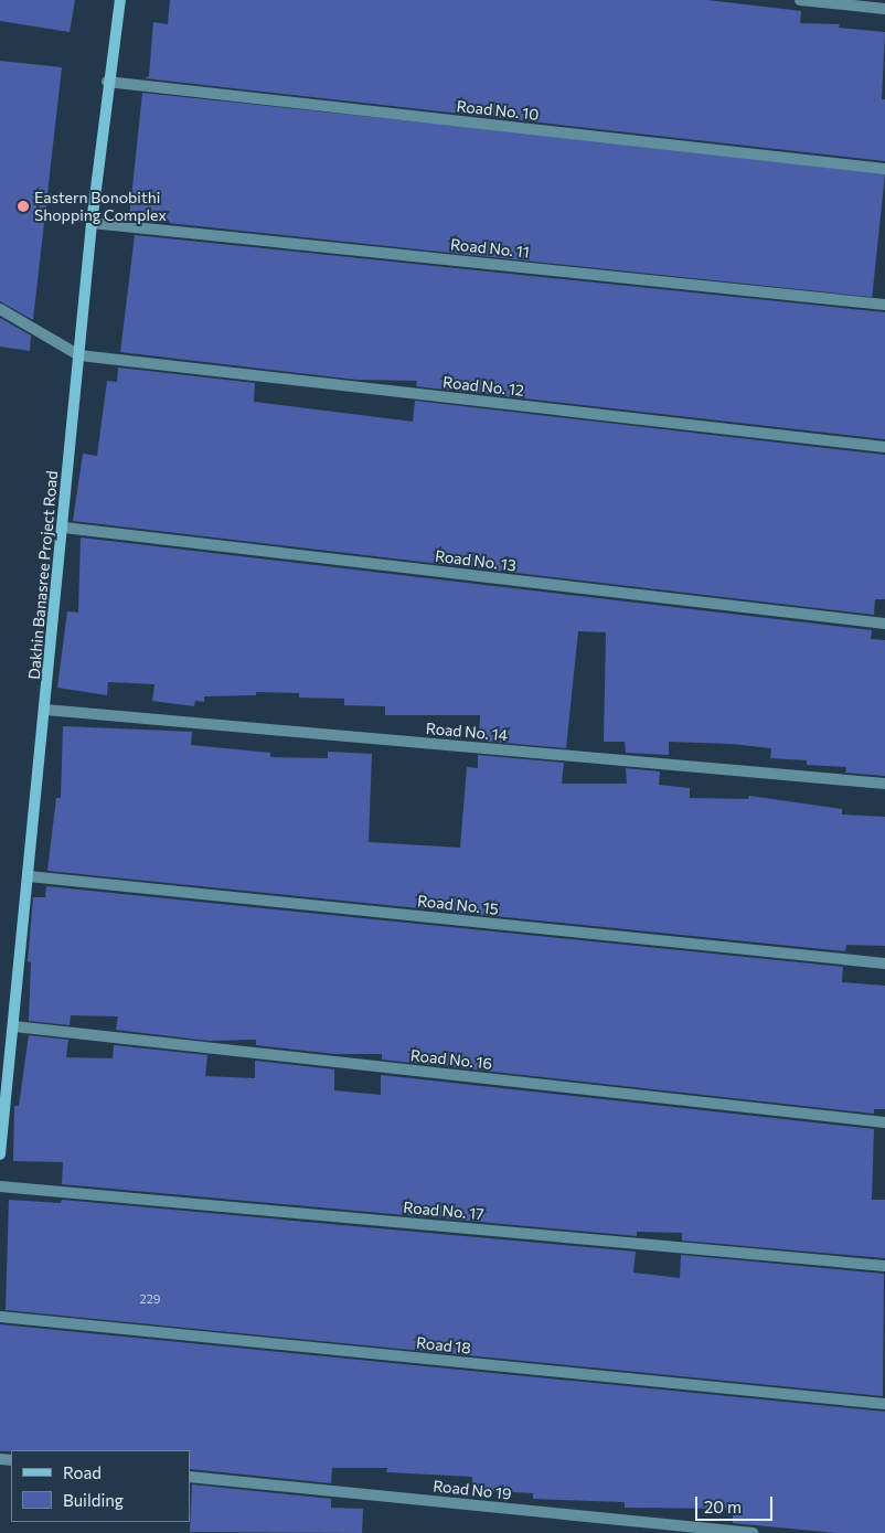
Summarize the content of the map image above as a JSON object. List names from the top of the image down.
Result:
{
  "streets": {
    "street": [
      "Road No. 10",
      "Road No. 11",
      "Road No. 12",
      "Road No. 13",
      "Dakhin Banasree Project Road",
      "Road No. 14",
      "Road No. 15",
      "Road No. 16",
      "Road No. 17",
      "Road 18",
      "Road No 19"
    ]
  },
  "crossings": [
    ["Road No. 10", "Dakhin Banasree Project Road"],
    ["Road No. 11", "Dakhin Banasree Project Road"],
    ["Road No. 12", "Dakhin Banasree Project Road"],
    ["Road No. 13", "Dakhin Banasree Project Road"],
    ["Dakhin Banasree Project Road", "Road No. 14"],
    ["Dakhin Banasree Project Road", "Road No. 15"],
    ["Dakhin Banasree Project Road", "Road No. 16"]
  ],
  "places": ["Eastern Bonobithi Shopping Complex"],
  "house_numbers": ["229"],
  "legend": ["Road", "Building"],
  "scale_bar": "20 m"
}
